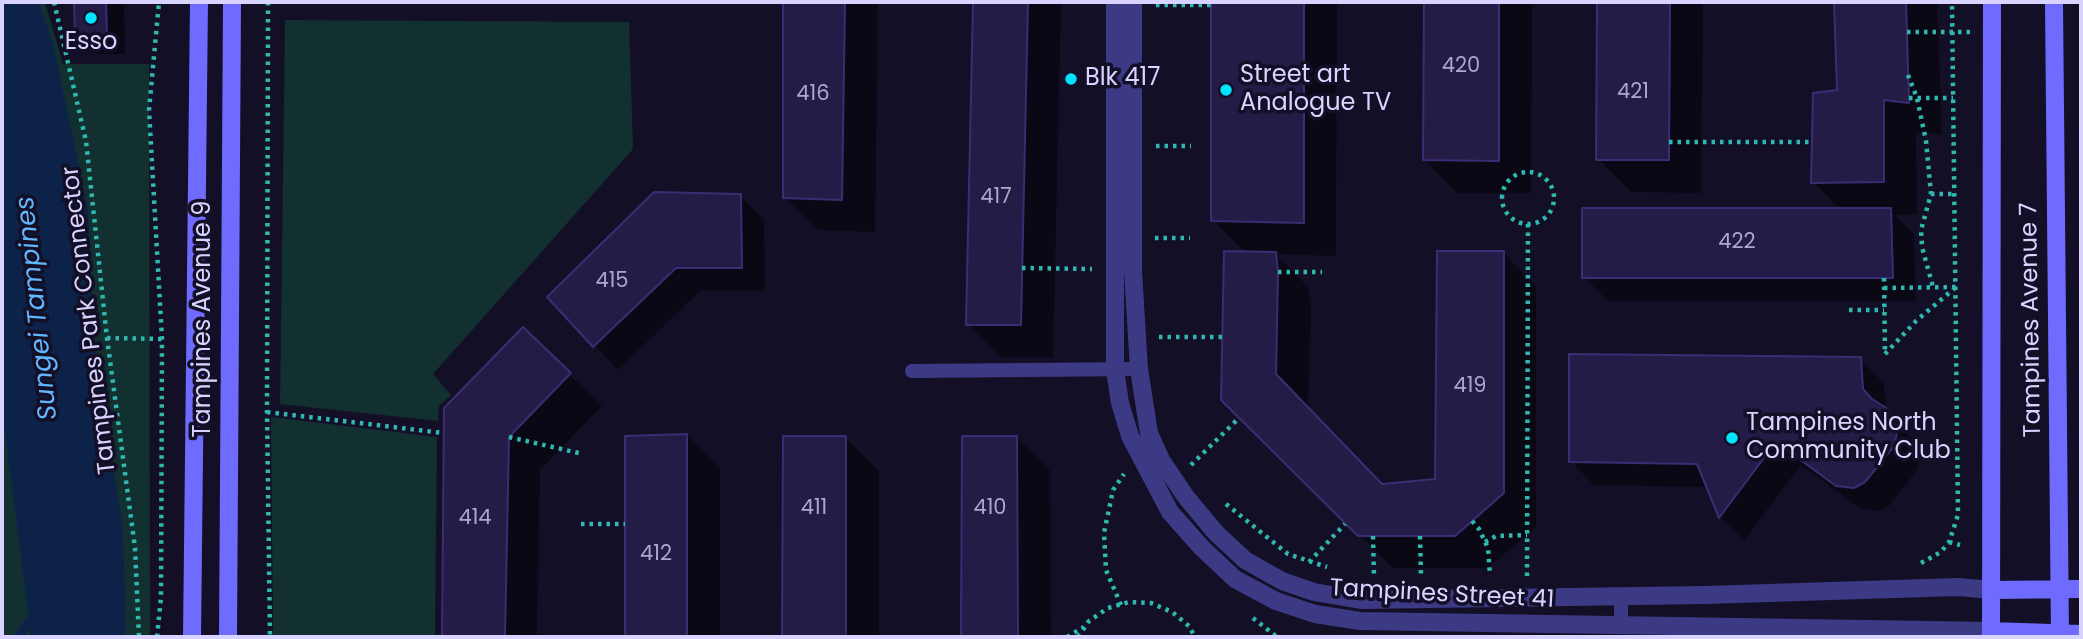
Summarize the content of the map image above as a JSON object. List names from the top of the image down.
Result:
{
  "streets": {
    "main road": ["Tampines Avenue 9", "Tampines Avenue 7", "Tampines Street 41"],
    "path": ["Tampines Park Connector"]
  },
  "crossings": [
    ["Tampines Avenue 7", "Tampines Street 41"]
  ],
  "water": ["Sungei Tampines"],
  "places": [
    "Esso",
    "Blk 417",
    "Street art Analogue TV",
    "Tampines North Community Club"
  ],
  "house_numbers": [
    "420",
    "421",
    "416",
    "417",
    "422",
    "415",
    "419",
    "411",
    "410",
    "414",
    "412"
  ]
}
